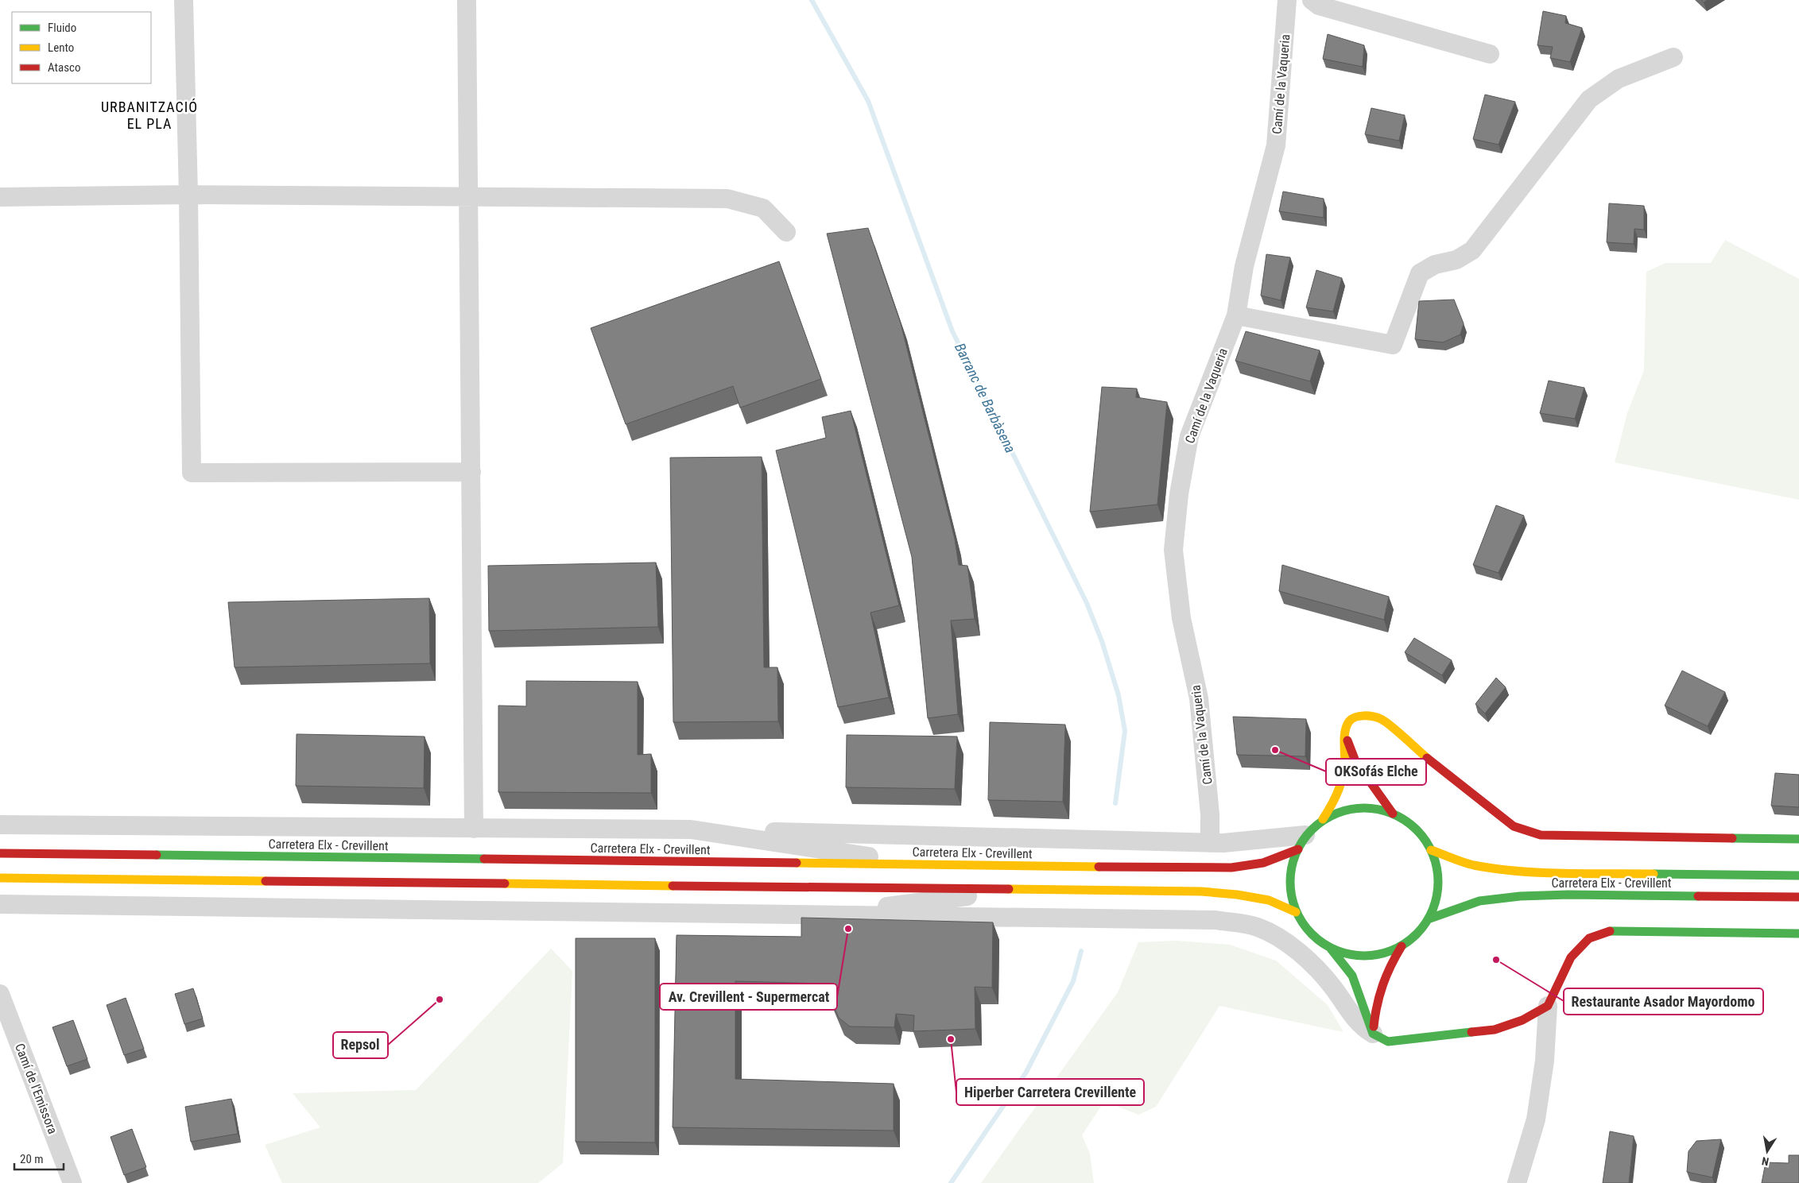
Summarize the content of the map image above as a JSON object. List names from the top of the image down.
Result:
{
  "streets": {
    "main road": ["Carretera Elx - Crevillent"],
    "street": ["Camí de la Vaqueria", "Camí de l'Emissora"]
  },
  "districts": ["URBANITZACIÓ EL PLA"],
  "water": ["Barranc de Barbàsena"],
  "places": [
    "OKSofás Elche",
    "Av. Crevillent - Supermercat",
    "Restaurante Asador Mayordomo",
    "Repsol",
    "Hiperber Carretera Crevillente"
  ],
  "legend": ["Fluido", "Lento", "Atasco"],
  "scale_bar": "20 m",
  "north": "bottom"
}
